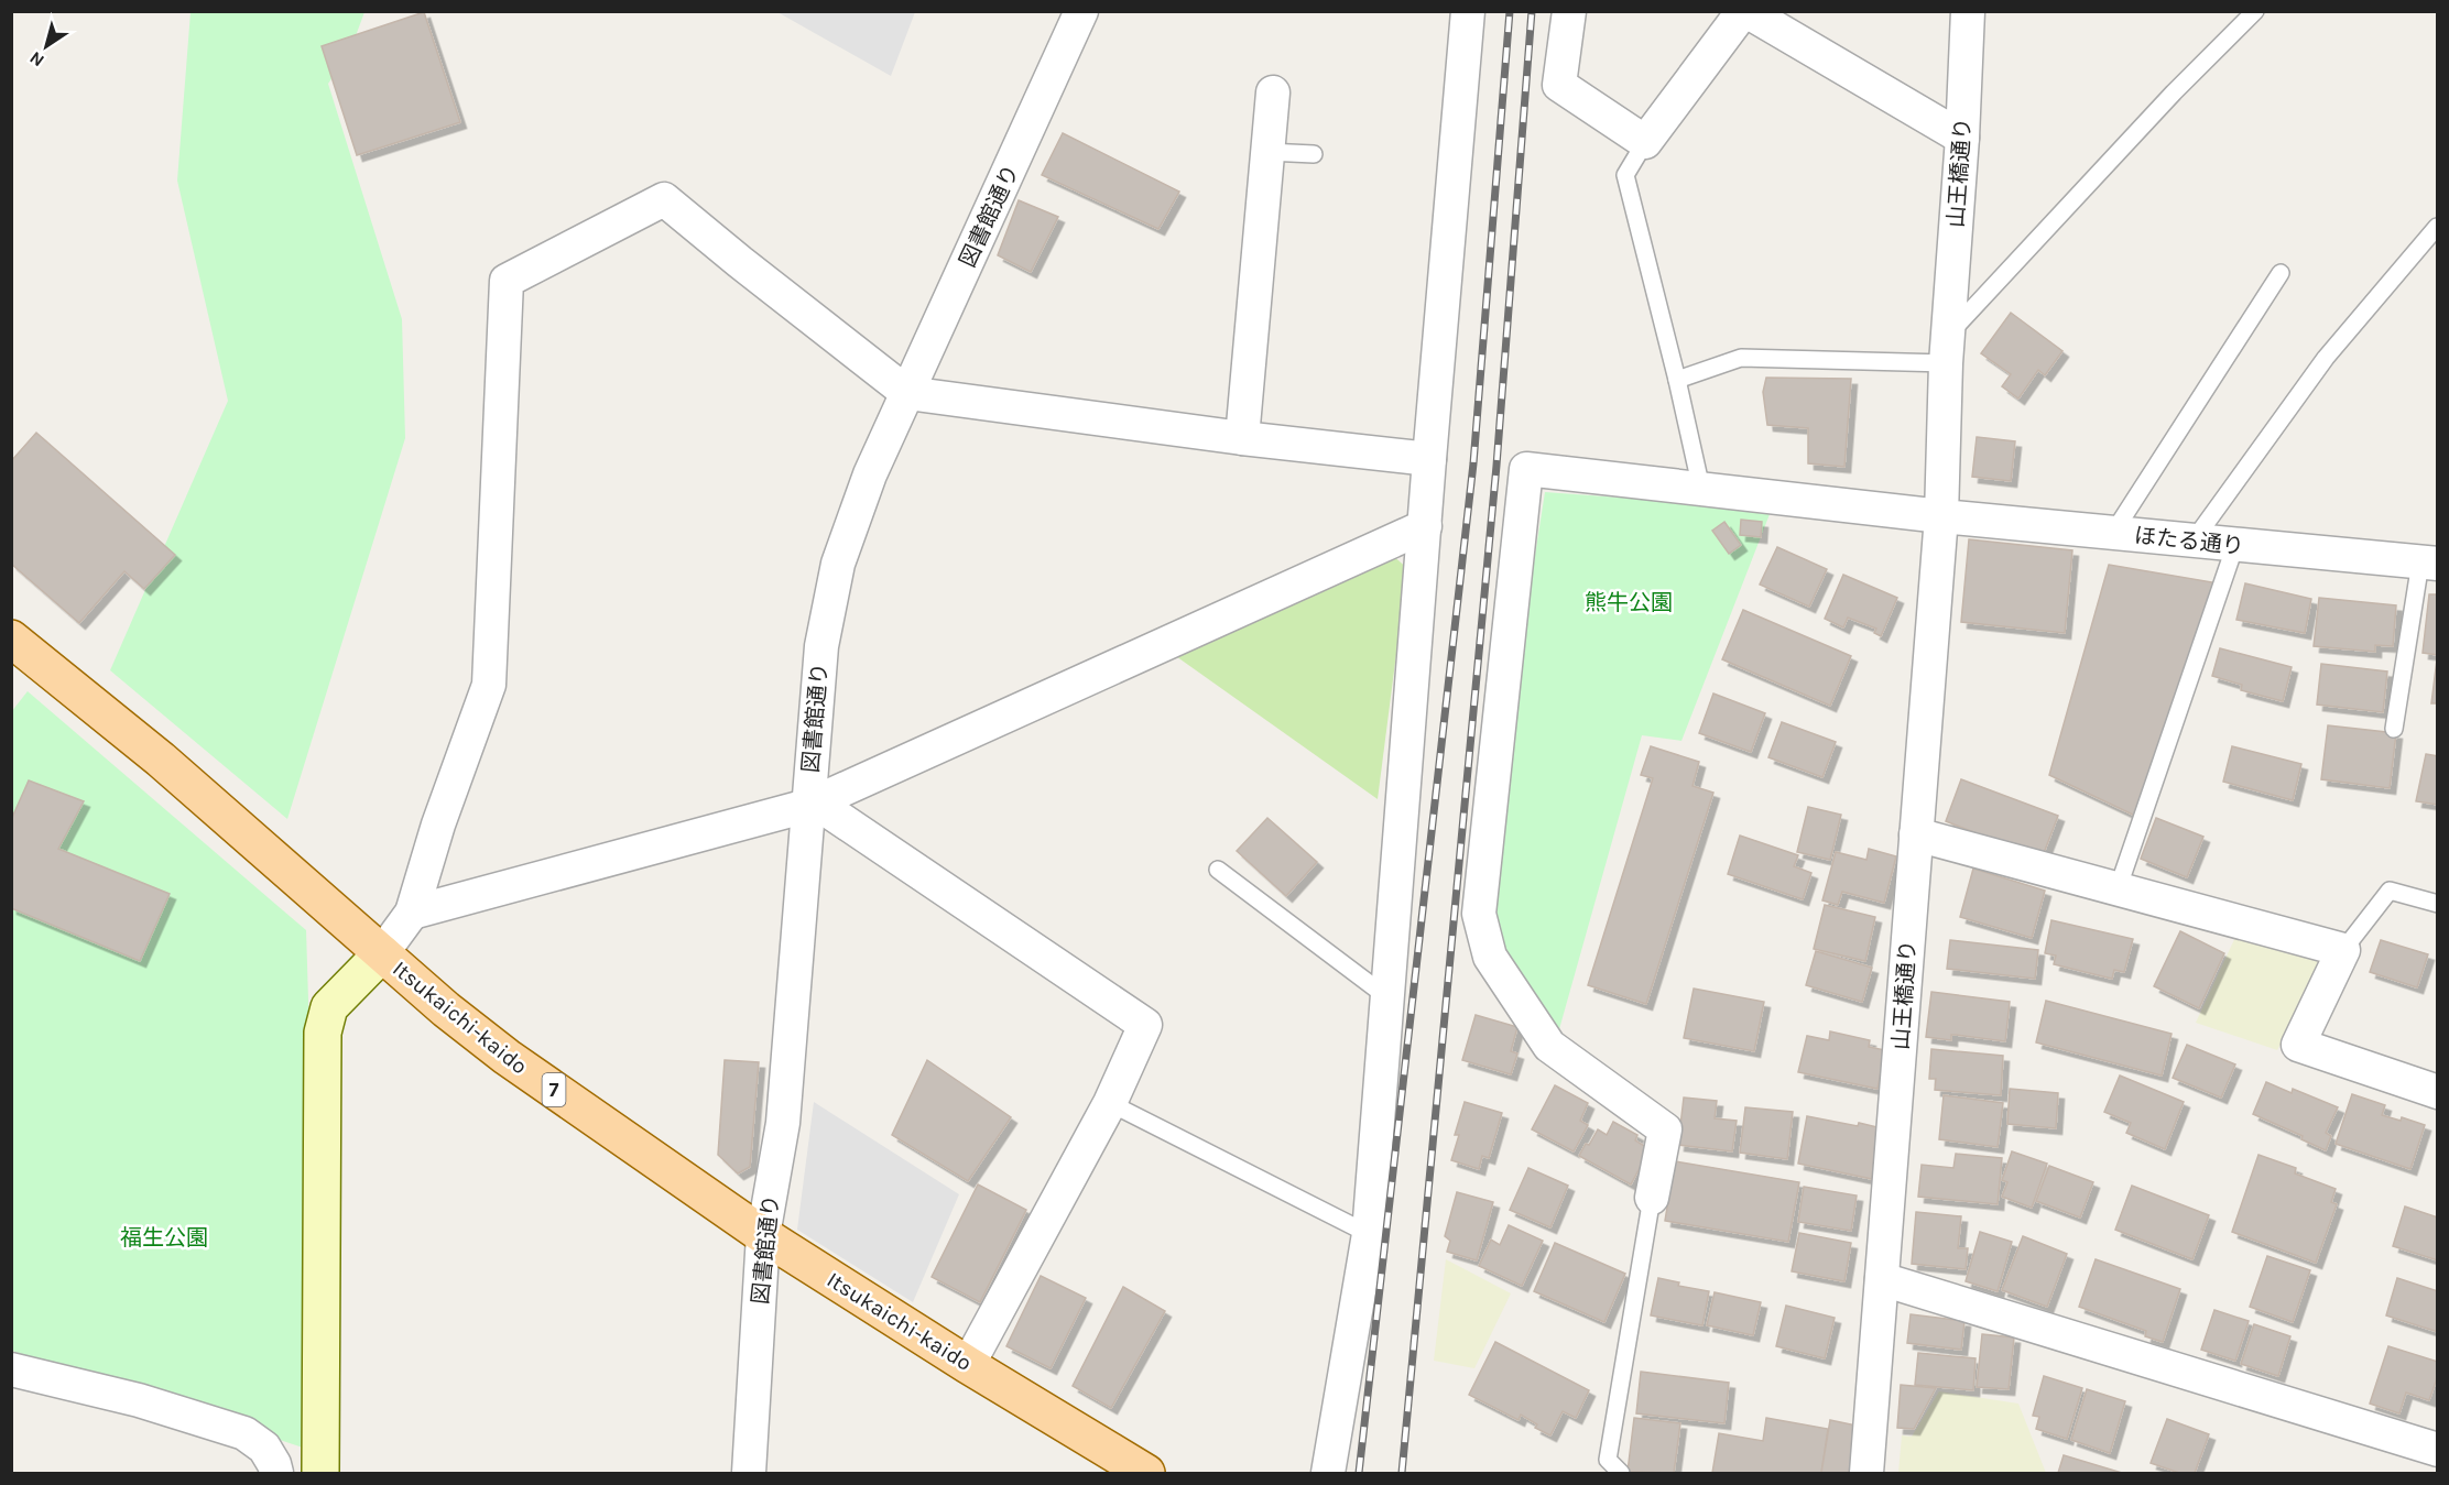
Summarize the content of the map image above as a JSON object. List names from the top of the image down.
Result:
{
  "streets": {
    "main road": ["Itsukaichi-kaido", "7"],
    "street": ["山王橋通り", "図書館通り", "ほたる通り"]
  },
  "crossings": [
    ["山王橋通り", "ほたる通り"],
    ["図書館通り", "Itsukaichi-kaido"]
  ],
  "parks": ["熊牛公園", "福生公園"],
  "north": "bottom left"
}
